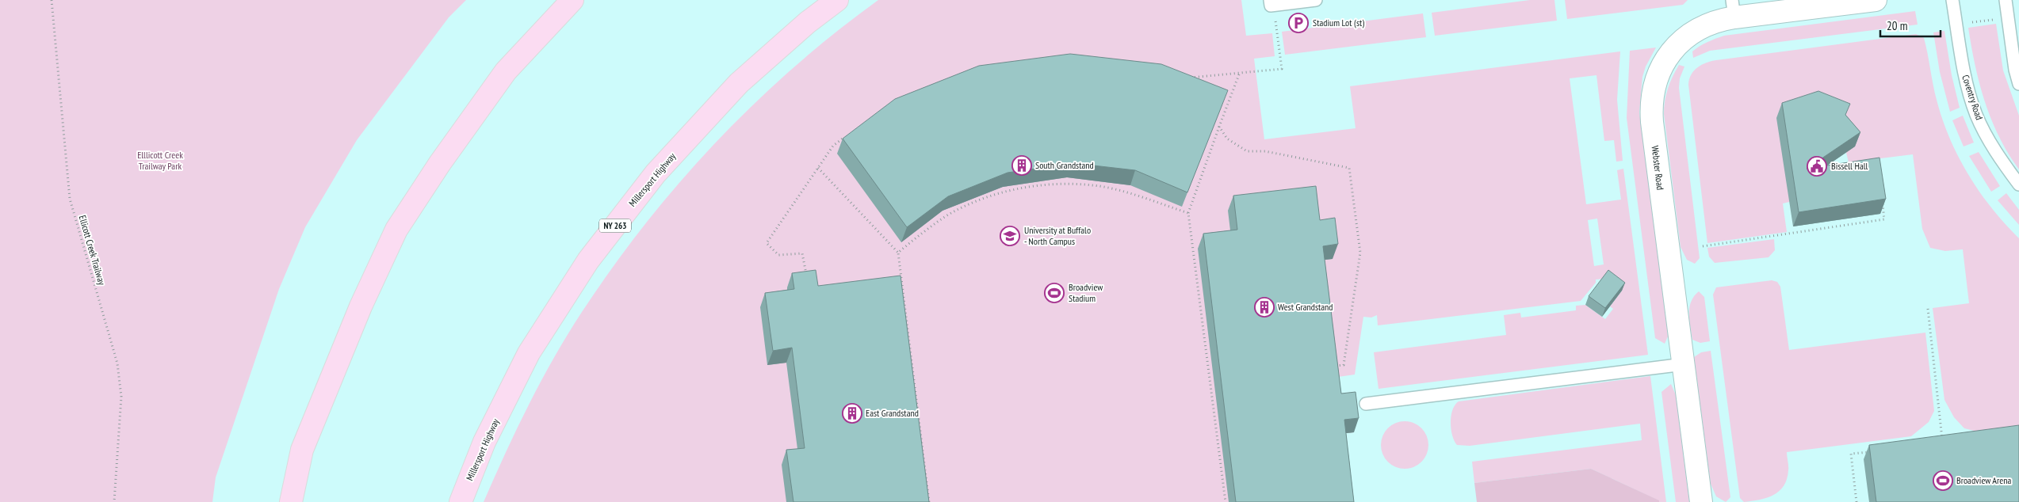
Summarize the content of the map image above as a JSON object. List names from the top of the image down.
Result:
{
  "streets": {
    "main road": ["Millersport Highway", "NY 263"],
    "street": ["Webster Road"],
    "lane": ["Coventry Road"],
    "path": ["Ellicott Creek Trailway"]
  },
  "parks": ["Elllicott Creek Trailway Park"],
  "places": {
    "parking": ["Stadium Lot (st)"],
    "building": ["South Grandstand", "West Grandstand", "East Grandstand"],
    "public building": ["Bissell Hall"],
    "school or university": ["University at Buffalo - North Campus"],
    "sports": ["Broadview Stadium", "Broadview Arena"]
  },
  "scale_bar": "20 m"
}
